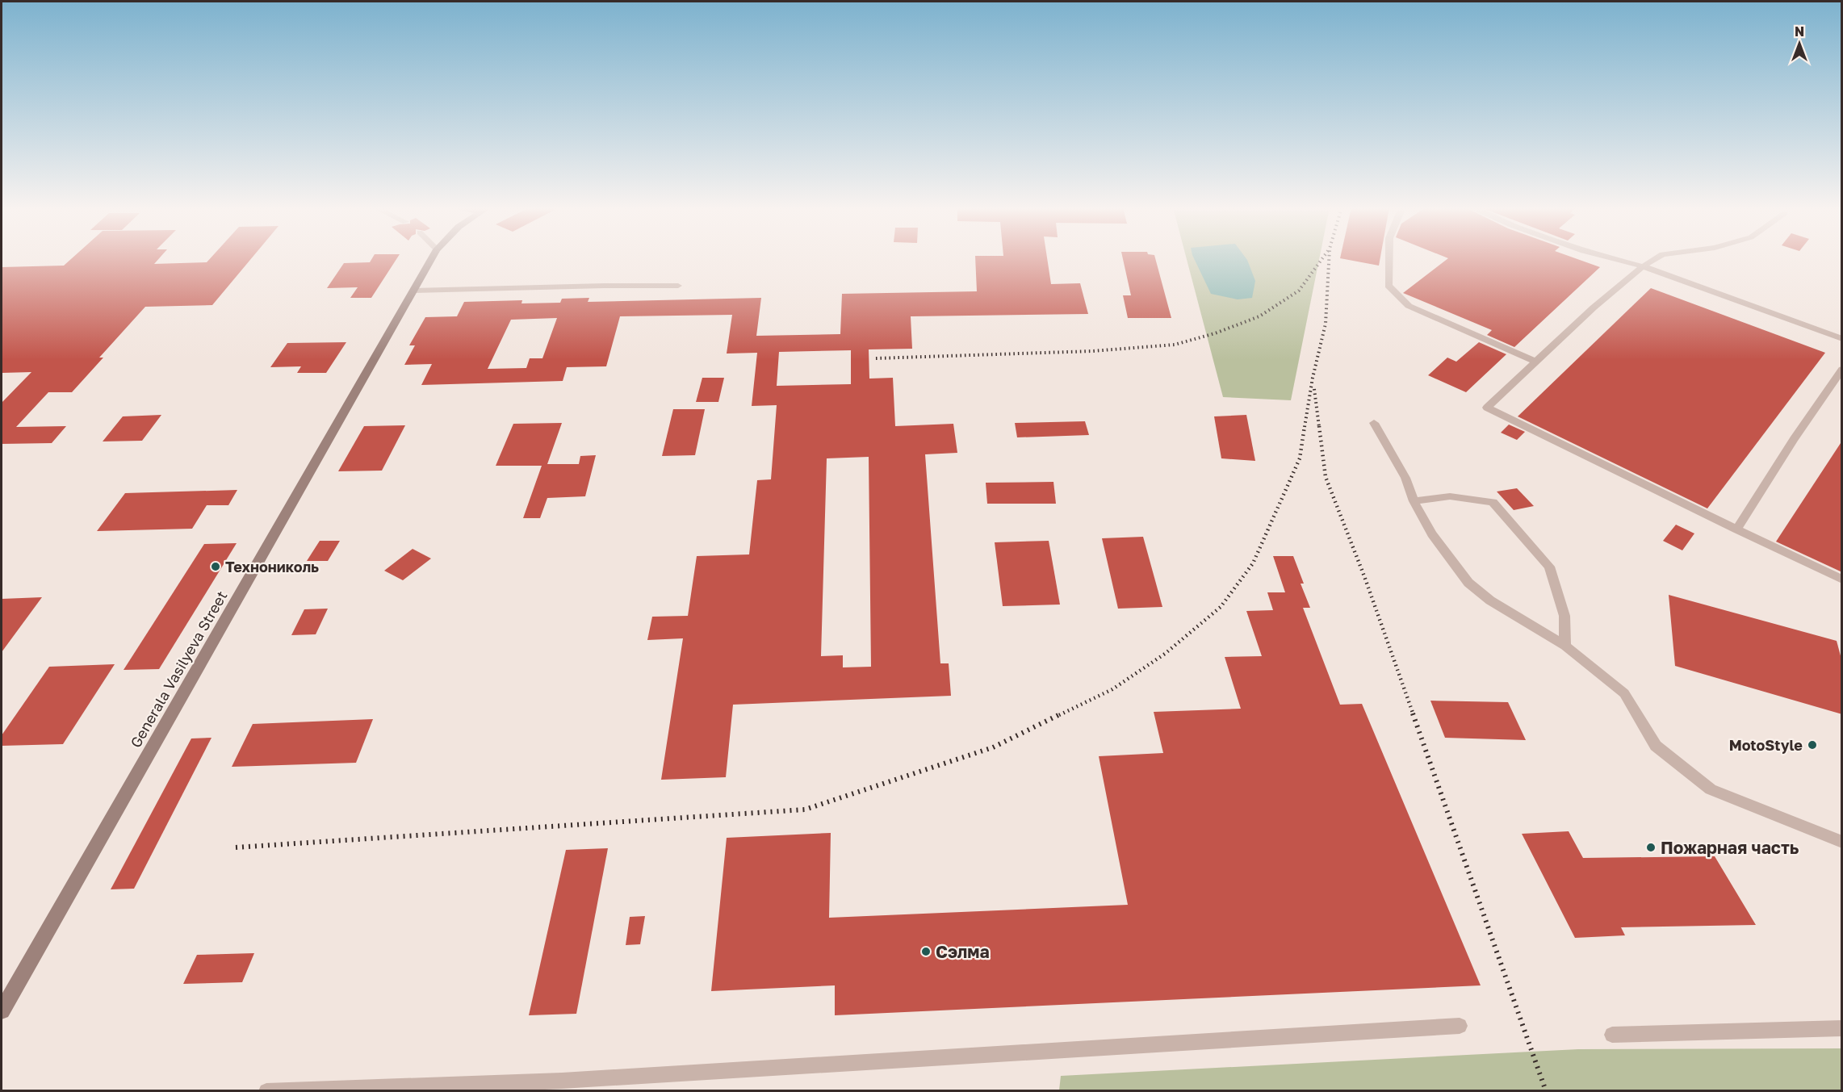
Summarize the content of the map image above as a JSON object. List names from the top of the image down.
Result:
{
  "streets": {
    "main road": ["Generala Vasilyeva Street"]
  },
  "places": [
    "Технониколь",
    "MotoStyle",
    "Пожарная часть",
    "Сэлма"
  ],
  "north": "top"
}
